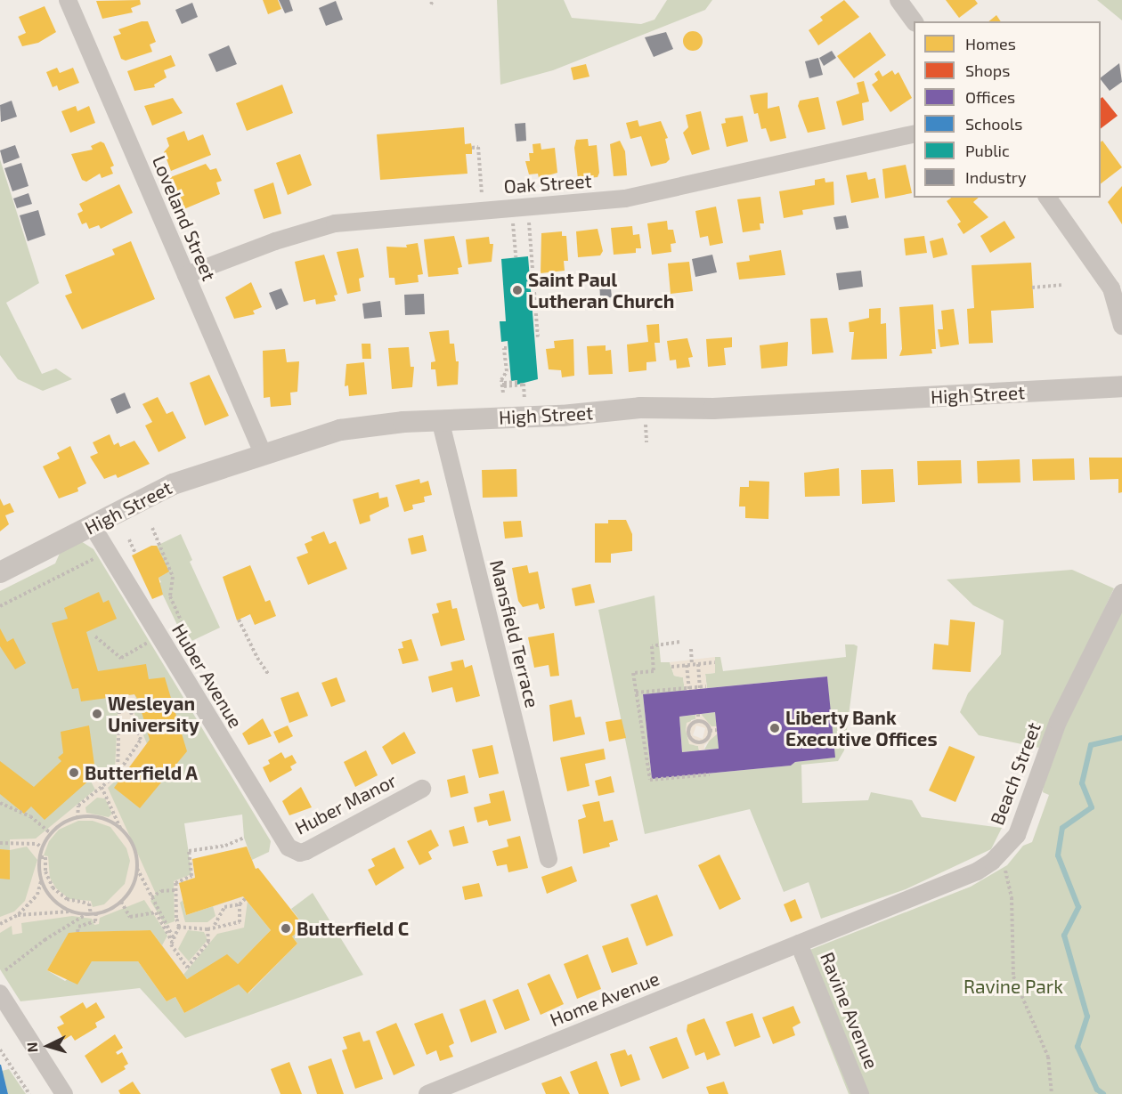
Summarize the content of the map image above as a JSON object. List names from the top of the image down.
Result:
{
  "streets": {
    "street": [
      "Oak Street",
      "Loveland Street",
      "High Street",
      "Mansfield Terrace",
      "Huber Avenue",
      "Beach Street",
      "Huber Manor",
      "Home Avenue",
      "Ravine Avenue"
    ]
  },
  "crossings": [
    ["Oak Street", "Loveland Street"],
    ["Loveland Street", "High Street"],
    ["High Street", "Mansfield Terrace"],
    ["High Street", "Huber Avenue"],
    ["Huber Avenue", "Huber Manor"],
    ["Beach Street", "Home Avenue"],
    ["Beach Street", "Ravine Avenue"],
    ["Home Avenue", "Ravine Avenue"]
  ],
  "parks": ["Ravine Park"],
  "places": [
    "Saint Paul Lutheran Church",
    "Wesleyan University",
    "Liberty Bank Executive Offices",
    "Butterfield A",
    "Butterfield C"
  ],
  "legend": [
    "Homes",
    "Shops",
    "Offices",
    "Schools",
    "Public",
    "Industry"
  ],
  "north": "left"
}
